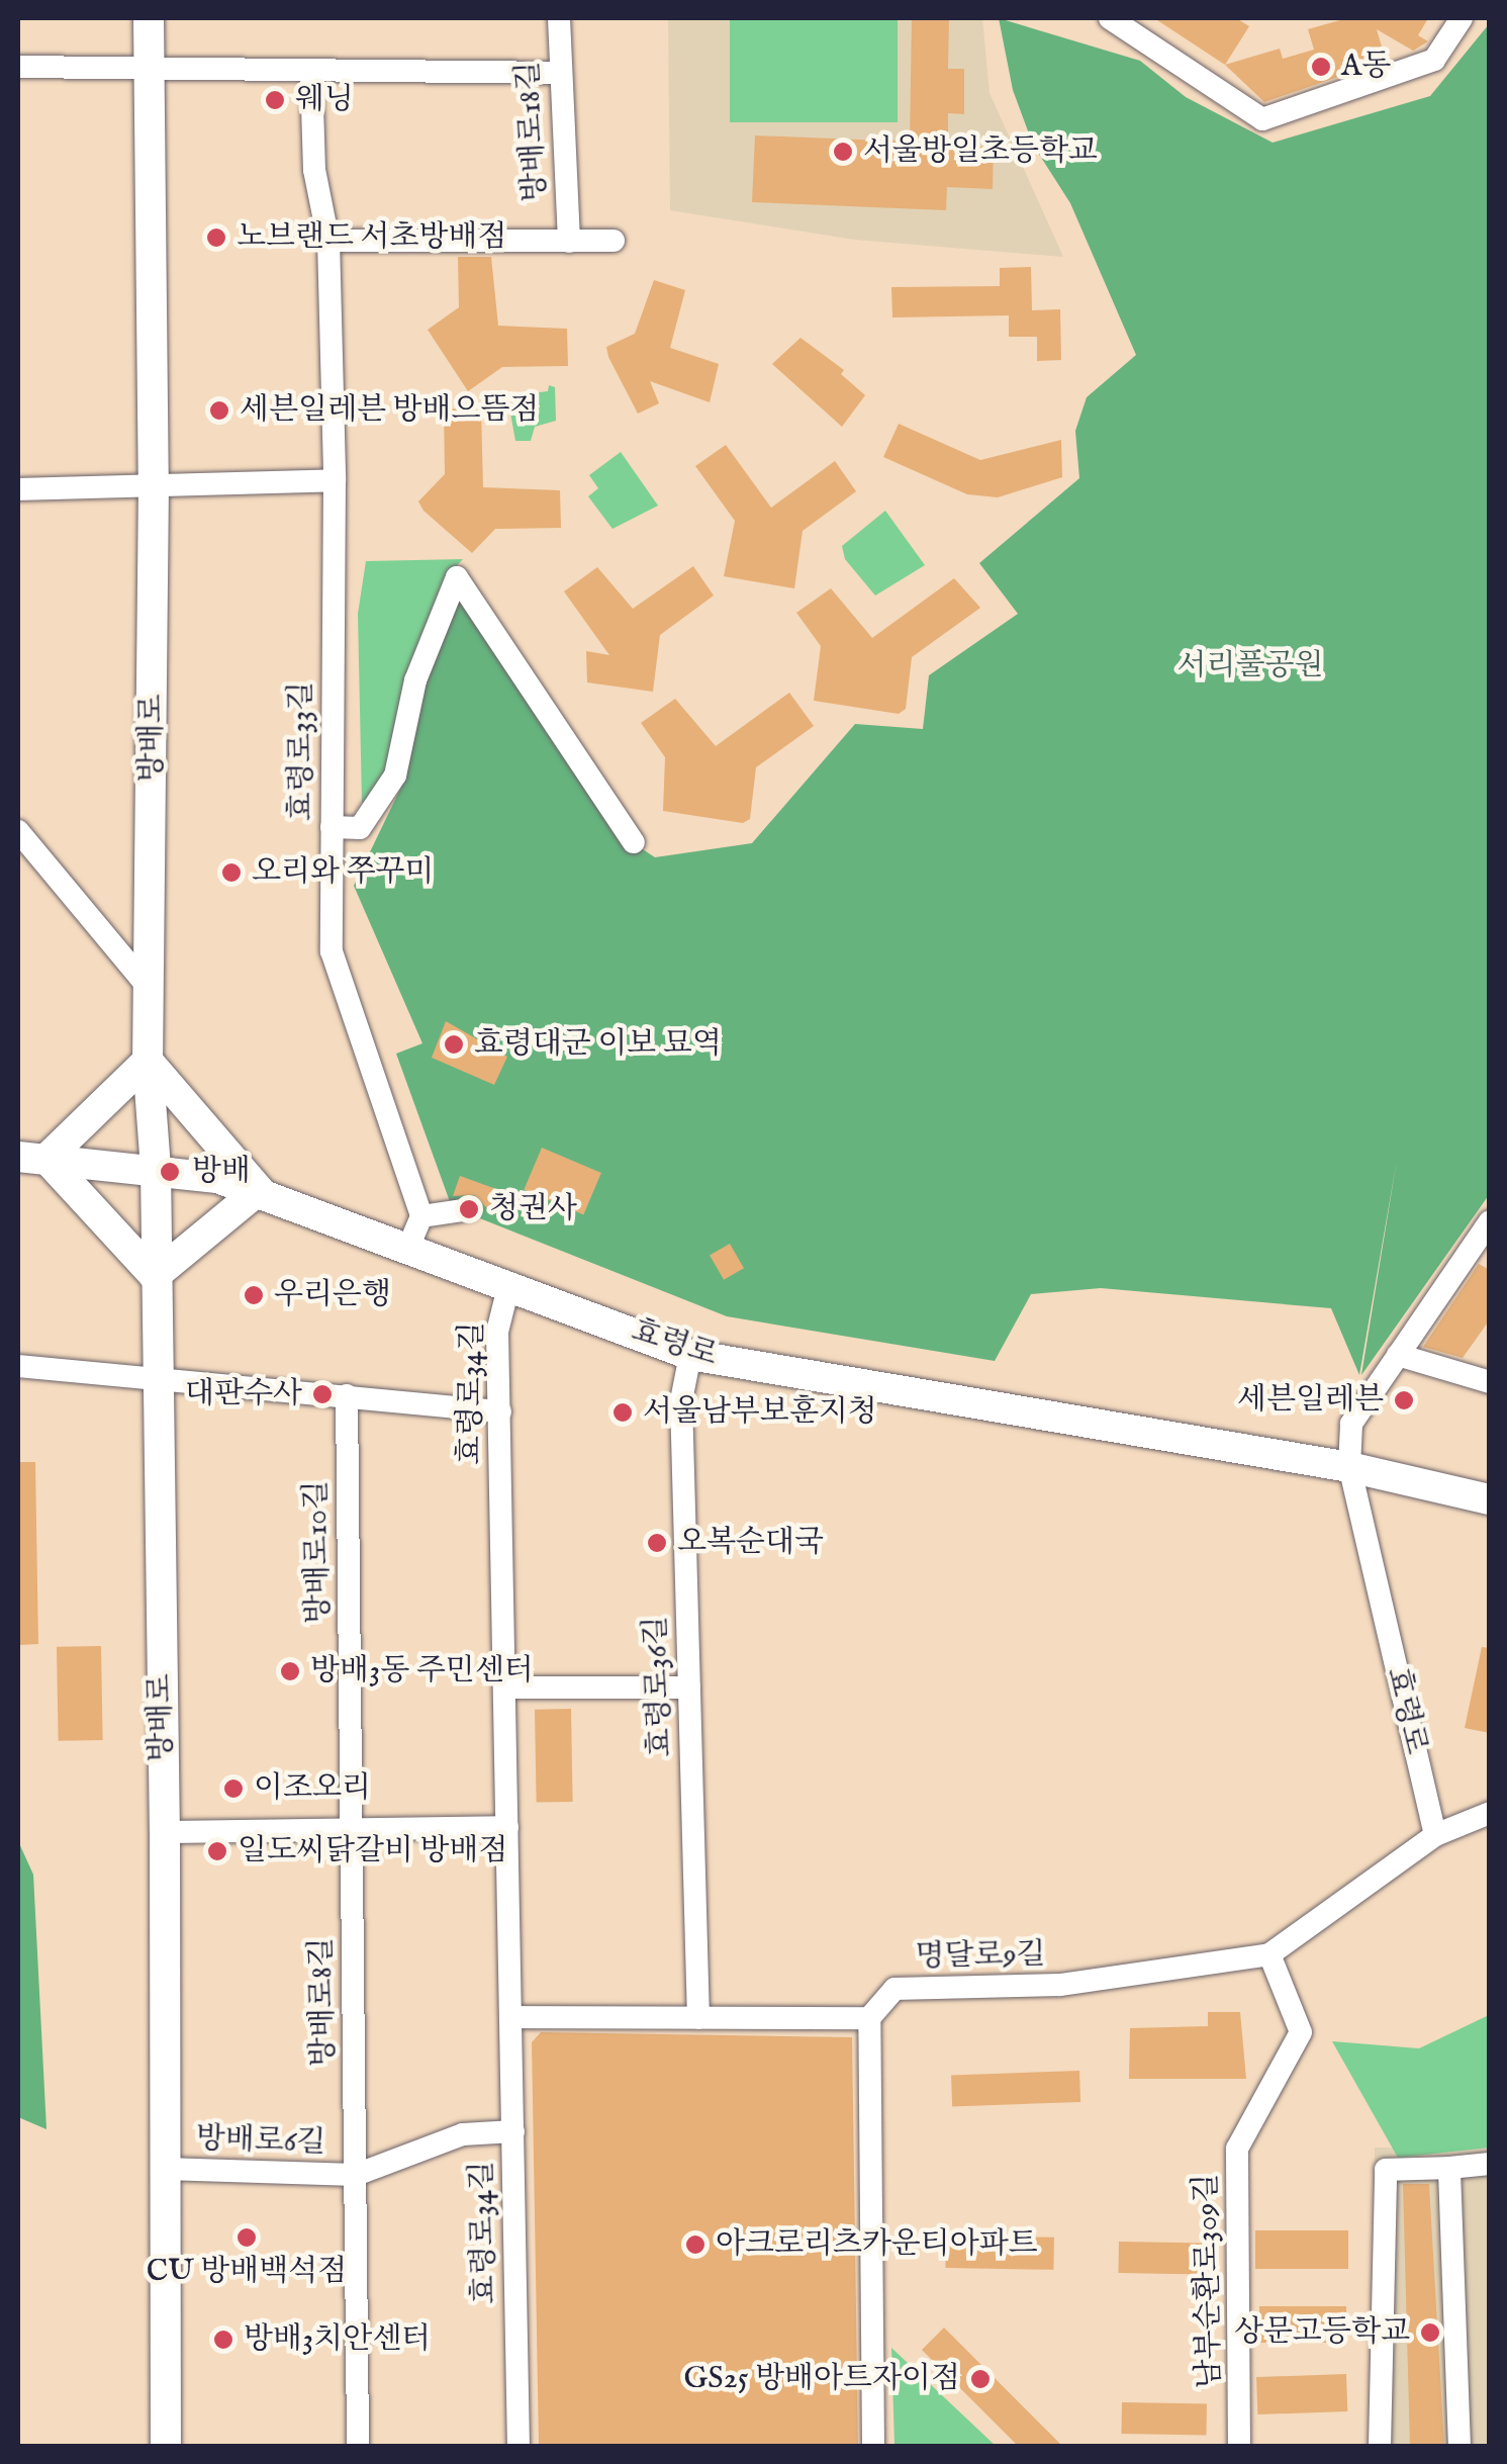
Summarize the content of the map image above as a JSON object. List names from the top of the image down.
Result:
{
  "streets": {
    "main road": ["방배로", "효령로"],
    "street": [
      "방배로18길",
      "효령로33길",
      "효령로34길",
      "방배로10길",
      "효령로36길",
      "명달로9길",
      "방배로8길",
      "방배로6길",
      "남부순환로309길"
    ]
  },
  "crossings": [
    ["방배로", "효령로"],
    ["방배로", "방배로6길"],
    ["효령로33길", "효령로"],
    ["효령로", "효령로34길"],
    ["효령로", "효령로36길"],
    ["효령로", "명달로9길"],
    ["효령로34길", "방배로6길"],
    ["방배로10길", "방배로8길"],
    ["명달로9길", "남부순환로309길"],
    ["방배로8길", "방배로6길"]
  ],
  "parks": ["서리풀공원"],
  "places": [
    "A동",
    "웨닝",
    "서울방일초등학교",
    "노브랜드 서초방배점",
    "세븐일레븐 방배으뜸점",
    "오리와 쭈꾸미",
    "효령대군 이보 묘역",
    "방배",
    "청권사",
    "우리은행",
    "대판수사",
    "세븐일레븐",
    "서울남부보훈지청",
    "오복순대국",
    "방배3동 주민센터",
    "이조오리",
    "일도씨닭갈비 방배점",
    "CU 방배백석점",
    "아크로리츠카운티아파트",
    "상문고등학교",
    "방배3치안센터",
    "GS25 방배아트자이점"
  ]
}
